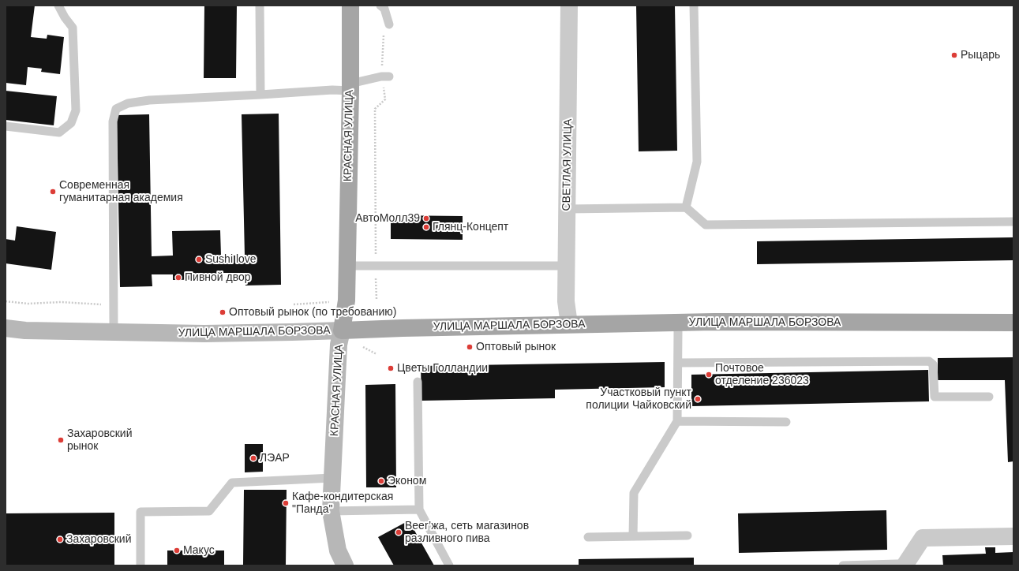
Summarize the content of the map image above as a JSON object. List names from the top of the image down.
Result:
{
  "streets": {
    "main road": ["КРАСНАЯ УЛИЦА", "УЛИЦА МАРШАЛА БОРЗОВА"],
    "street": ["СВЕТЛАЯ УЛИЦА"]
  },
  "crossings": [
    ["КРАСНАЯ УЛИЦА", "УЛИЦА МАРШАЛА БОРЗОВА"],
    ["СВЕТЛАЯ УЛИЦА", "УЛИЦА МАРШАЛА БОРЗОВА"]
  ],
  "places": [
    "Рыцарь",
    "Современная гуманитарная академия",
    "АвтоМолл39",
    "Глянц-Концепт",
    "Sushi love",
    "Пивной двор",
    "Оптовый рынок (по требованию)",
    "Оптовый рынок",
    "Цветы Голландии",
    "Почтовое отделение 236023",
    "Участковый пункт полиции Чайковский",
    "Захаровский рынок",
    "ЛЭАР",
    "Эконом",
    "Кафе-кондитерская \"Панда\"",
    "Beer’жа, сеть магазинов разливного пива",
    "Захаровский",
    "Макус"
  ]
}
